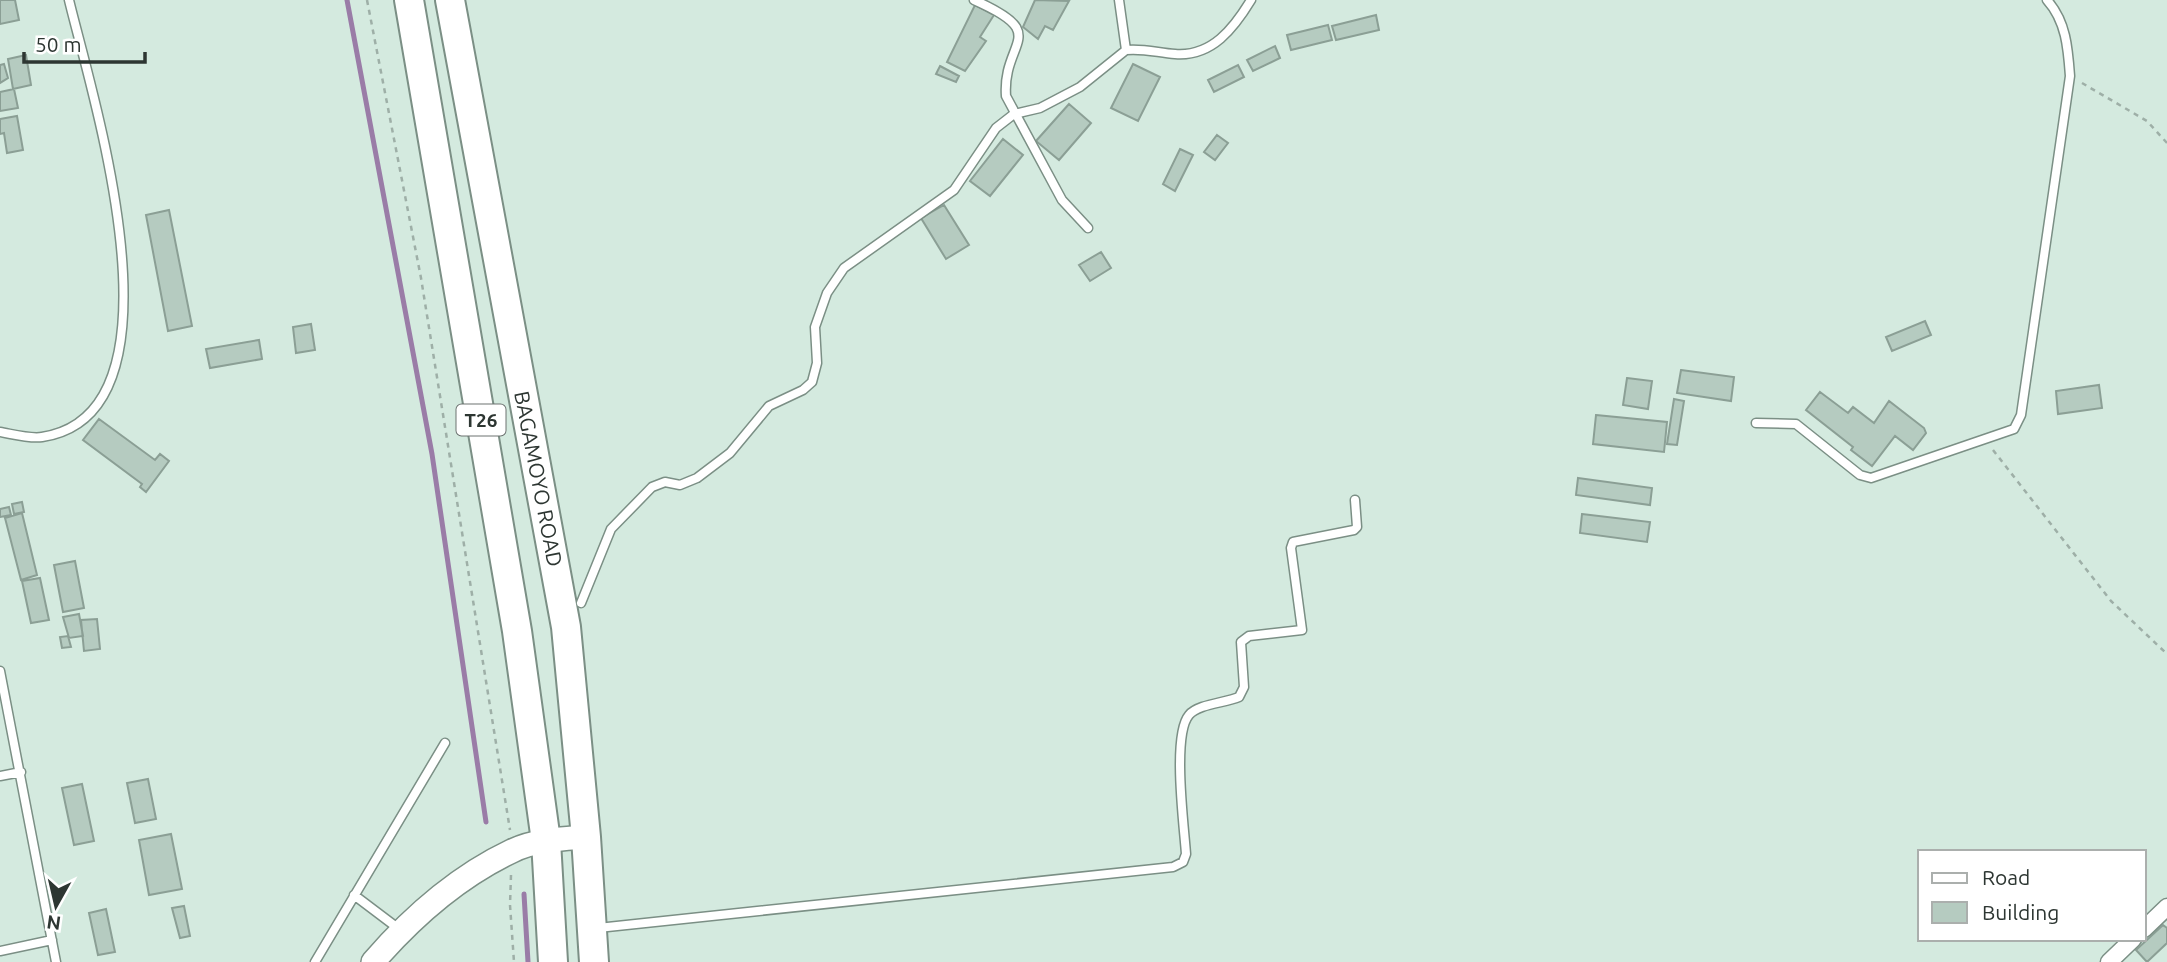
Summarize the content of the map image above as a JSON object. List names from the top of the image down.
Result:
{
  "streets": {
    "highway": ["T26", "BAGAMOYO ROAD"]
  },
  "legend": ["Road", "Building"],
  "scale_bar": "50 m",
  "north": "bottom"
}
